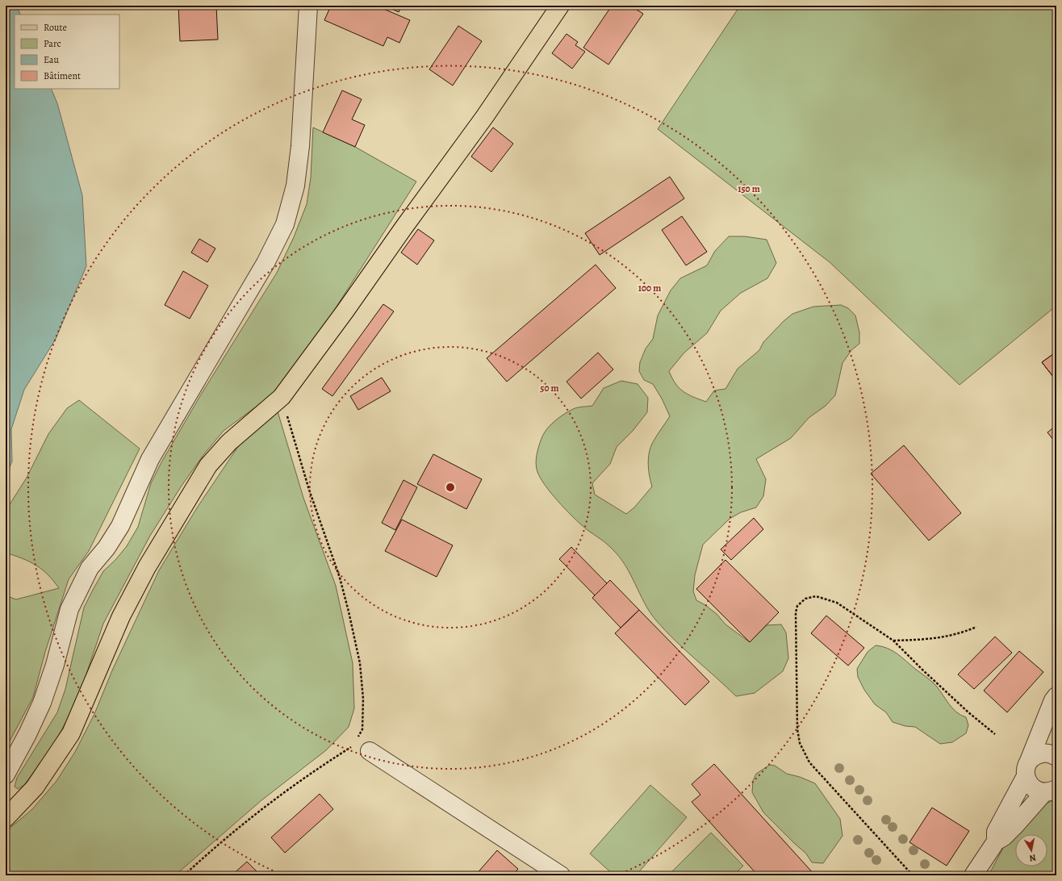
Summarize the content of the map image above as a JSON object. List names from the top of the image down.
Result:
{
  "legend": [
    "Route",
    "Parc",
    "Eau",
    "Bâtiment"
  ],
  "north": "bottom",
  "rings": ["150 m", "100 m", "50 m"]
}
